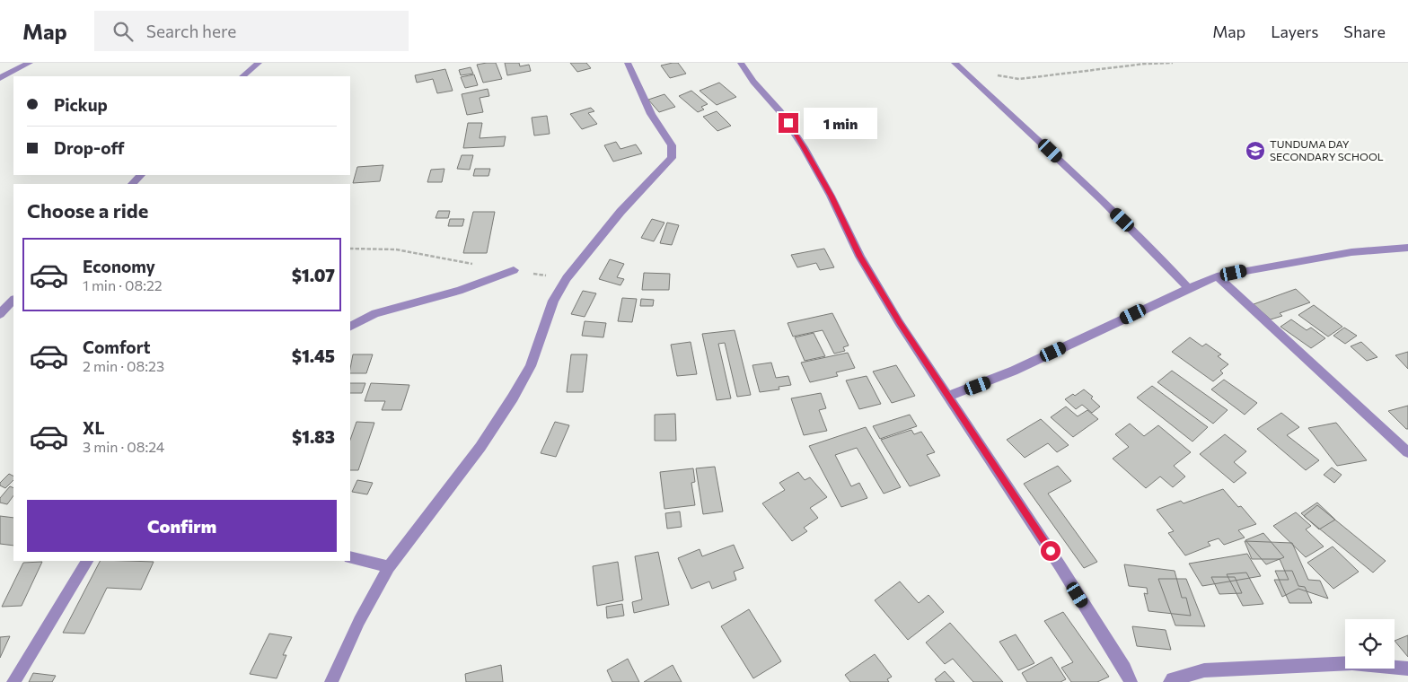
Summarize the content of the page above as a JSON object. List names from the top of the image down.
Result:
{
  "places": {
    "school or university": ["TUNDUMA DAY SECONDARY SCHOOL"]
  },
  "page": {
    "header": "Map",
    "search": "Search here",
    "nav": ["Map", "Layers", "Share"],
    "banner": ["Pickup", "Drop-off"],
    "bubble": "1 min",
    "heading": "Choose a ride",
    "list": [
      {
        "name": "Economy",
        "note": "1 min · 08:22",
        "value": "$1.07"
      },
      {
        "name": "Comfort",
        "note": "2 min · 08:23",
        "value": "$1.45"
      },
      {
        "name": "XL",
        "note": "3 min · 08:24",
        "value": "$1.83"
      }
    ],
    "buttons": "Confirm"
  }
}
